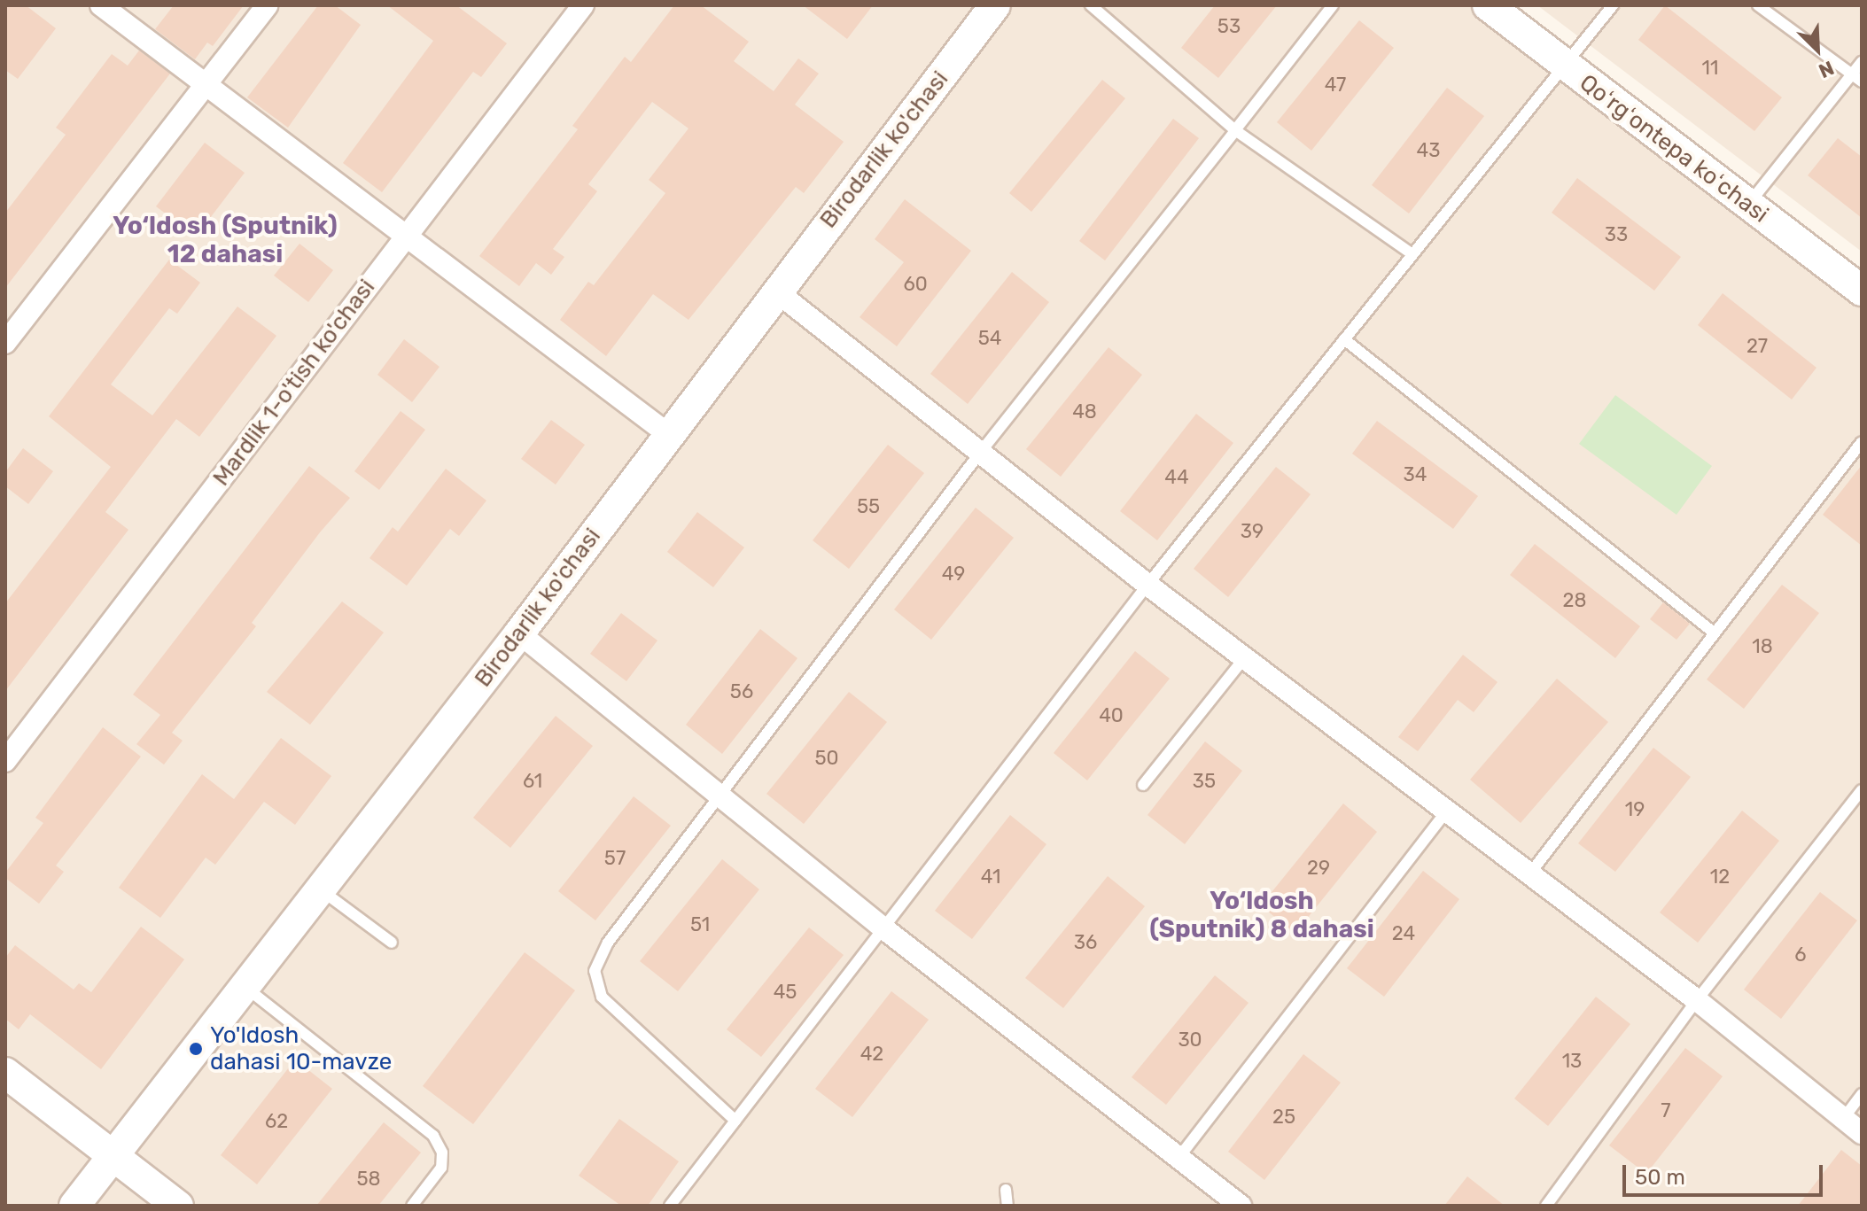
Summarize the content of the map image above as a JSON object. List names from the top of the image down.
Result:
{
  "streets": {
    "street": ["Qoʻrgʻontepa koʻchasi", "Birodarlik ko'chasi", "Mardlik 1-o'tish ko'chasi"]
  },
  "districts": ["Yo‘ldosh (Sputnik) 12 dahasi", "Yo‘ldosh (Sputnik) 8 dahasi"],
  "places": ["Yo'ldosh dahasi 10-mavze"],
  "house_numbers": [
    "53",
    "11",
    "47",
    "43",
    "33",
    "60",
    "54",
    "27",
    "48",
    "34",
    "44",
    "55",
    "39",
    "49",
    "28",
    "18",
    "56",
    "40",
    "50",
    "61",
    "35",
    "19",
    "57",
    "29",
    "41",
    "12",
    "51",
    "24",
    "36",
    "6",
    "45",
    "30",
    "42",
    "13",
    "7",
    "25",
    "62",
    "58"
  ],
  "scale_bar": "50 m",
  "north": "bottom right"
}
